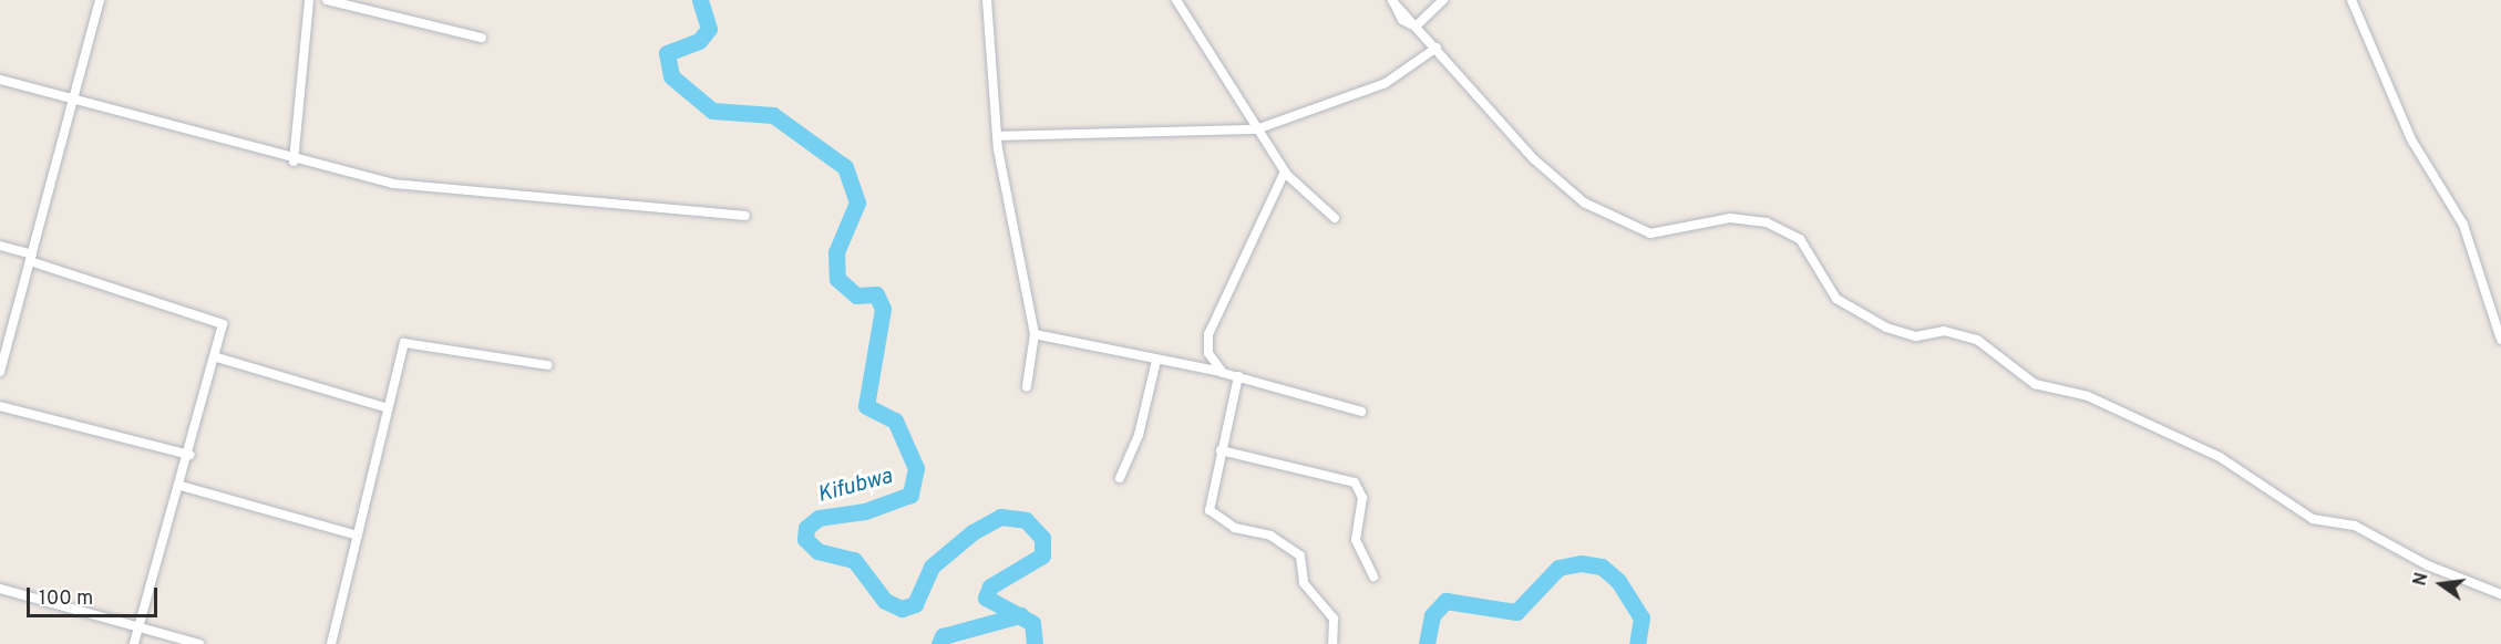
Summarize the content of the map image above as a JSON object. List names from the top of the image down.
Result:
{
  "water": ["Kifubwa"],
  "scale_bar": "100 m",
  "north": "left"
}
